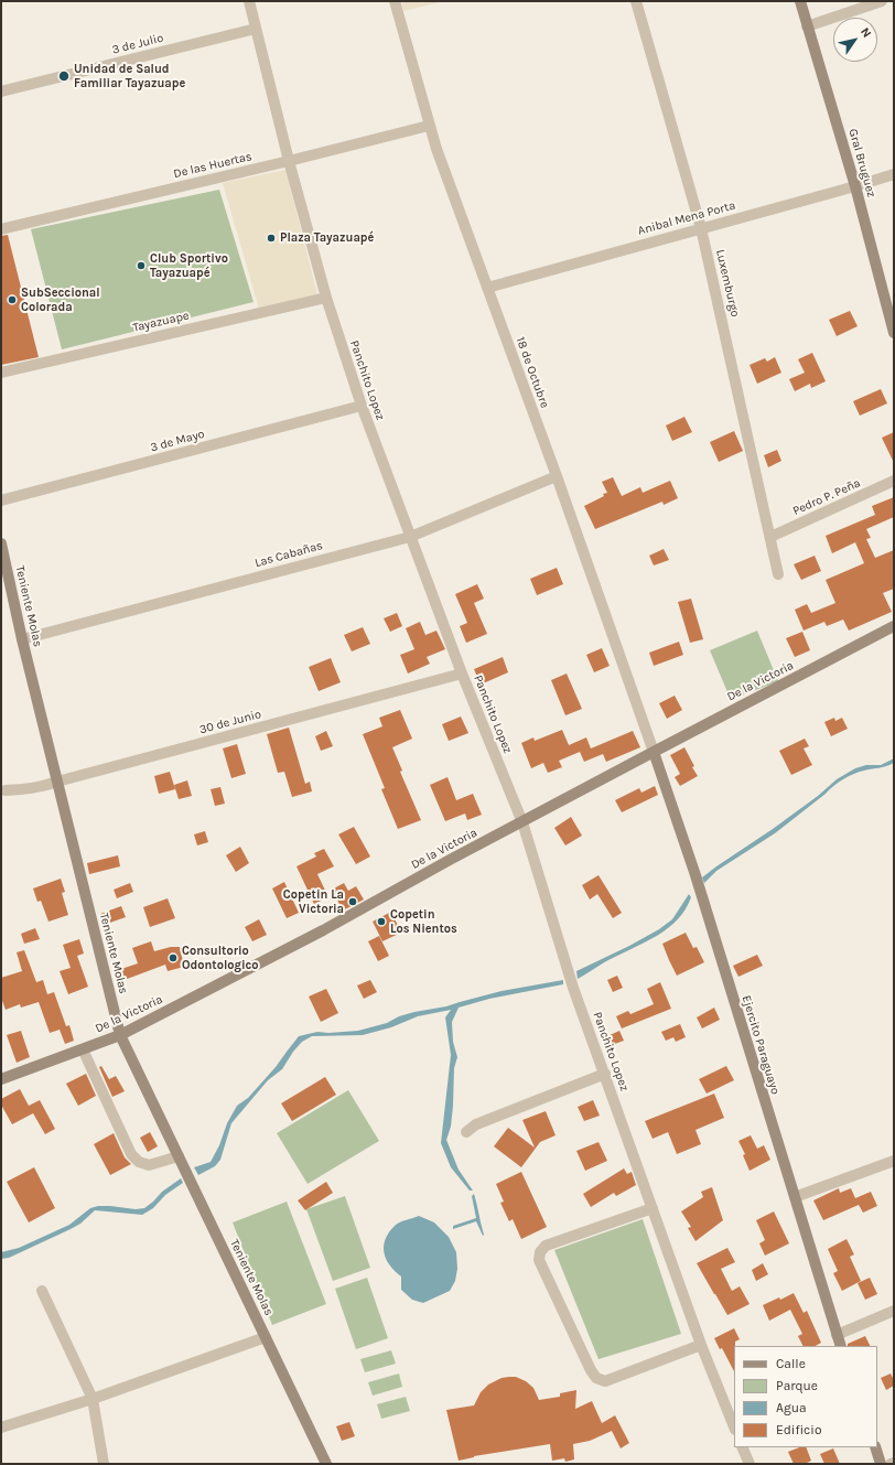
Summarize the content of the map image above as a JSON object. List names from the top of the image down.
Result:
{
  "streets": {
    "street": [
      "3 de Julio",
      "Gral Bruguez",
      "De las Huertas",
      "Anibal Mena Porta",
      "Luxemburgo",
      "Tayazuape",
      "18 de Octubre",
      "Panchito Lopez",
      "3 de Mayo",
      "Pedro P. Peña",
      "Las Cabañas",
      "Teniente Molas",
      "De la Victoria",
      "30 de Junio",
      "Ejercito Paraguayo"
    ]
  },
  "crossings": [
    ["3 de Julio", "Panchito Lopez"],
    ["Gral Bruguez", "Anibal Mena Porta"],
    ["De las Huertas", "18 de Octubre"],
    ["De las Huertas", "Panchito Lopez"],
    ["Anibal Mena Porta", "Luxemburgo"],
    ["Anibal Mena Porta", "18 de Octubre"],
    ["Luxemburgo", "Pedro P. Peña"],
    ["Tayazuape", "Panchito Lopez"],
    ["18 de Octubre", "Las Cabañas"],
    ["18 de Octubre", "De la Victoria"],
    ["18 de Octubre", "Ejercito Paraguayo"],
    ["Panchito Lopez", "3 de Mayo"],
    ["Panchito Lopez", "Las Cabañas"],
    ["Panchito Lopez", "De la Victoria"],
    ["Panchito Lopez", "30 de Junio"],
    ["Las Cabañas", "Teniente Molas"],
    ["Teniente Molas", "De la Victoria"],
    ["Teniente Molas", "30 de Junio"],
    ["De la Victoria", "Ejercito Paraguayo"]
  ],
  "places": [
    "Unidad de Salud Familiar Tayazuape",
    "Plaza Tayazuapé",
    "Club Sportivo Tayazuapé",
    "SubSeccional Colorada",
    "Copetin La Victoria",
    "Copetin Los Nientos",
    "Consultorio Odontologico"
  ],
  "legend": [
    "Calle",
    "Parque",
    "Agua",
    "Edificio"
  ],
  "north": "top right"
}
